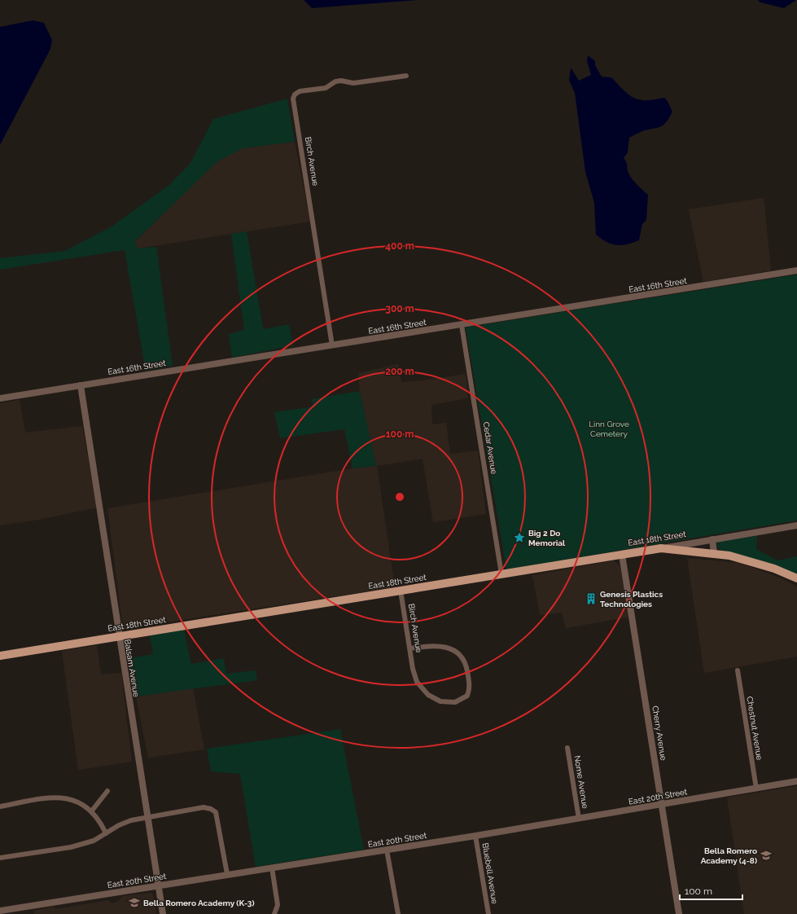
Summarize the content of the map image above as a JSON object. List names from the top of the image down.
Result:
{
  "streets": {
    "main road": ["East 18th Street"],
    "street": [
      "Birch Avenue",
      "East 16th Street",
      "Cedar Avenue",
      "Balsam Avenue",
      "Chestnut Avenue",
      "Cherry Avenue",
      "Nome Avenue",
      "East 20th Street",
      "Bluebell Avenue"
    ]
  },
  "crossings": [
    ["Birch Avenue", "East 16th Street"],
    ["Birch Avenue", "East 18th Street"],
    ["East 16th Street", "Cedar Avenue"],
    ["East 16th Street", "Balsam Avenue"],
    ["Cedar Avenue", "East 18th Street"],
    ["East 18th Street", "Balsam Avenue"],
    ["East 18th Street", "Cherry Avenue"],
    ["Balsam Avenue", "East 20th Street"],
    ["Chestnut Avenue", "East 20th Street"],
    ["Cherry Avenue", "East 20th Street"],
    ["Nome Avenue", "East 20th Street"],
    ["East 20th Street", "Bluebell Avenue"]
  ],
  "parks": ["Linn Grove Cemetery"],
  "places": {
    "place": ["Big 2 Do Memorial"],
    "building": ["Genesis Plastics Technologies"],
    "school or university": ["Bella Romero Academy (4-8)", "Bella Romero Academy (K-3)"]
  },
  "scale_bar": "100 m",
  "rings": [
    "400 m",
    "300 m",
    "200 m",
    "100 m"
  ]
}
